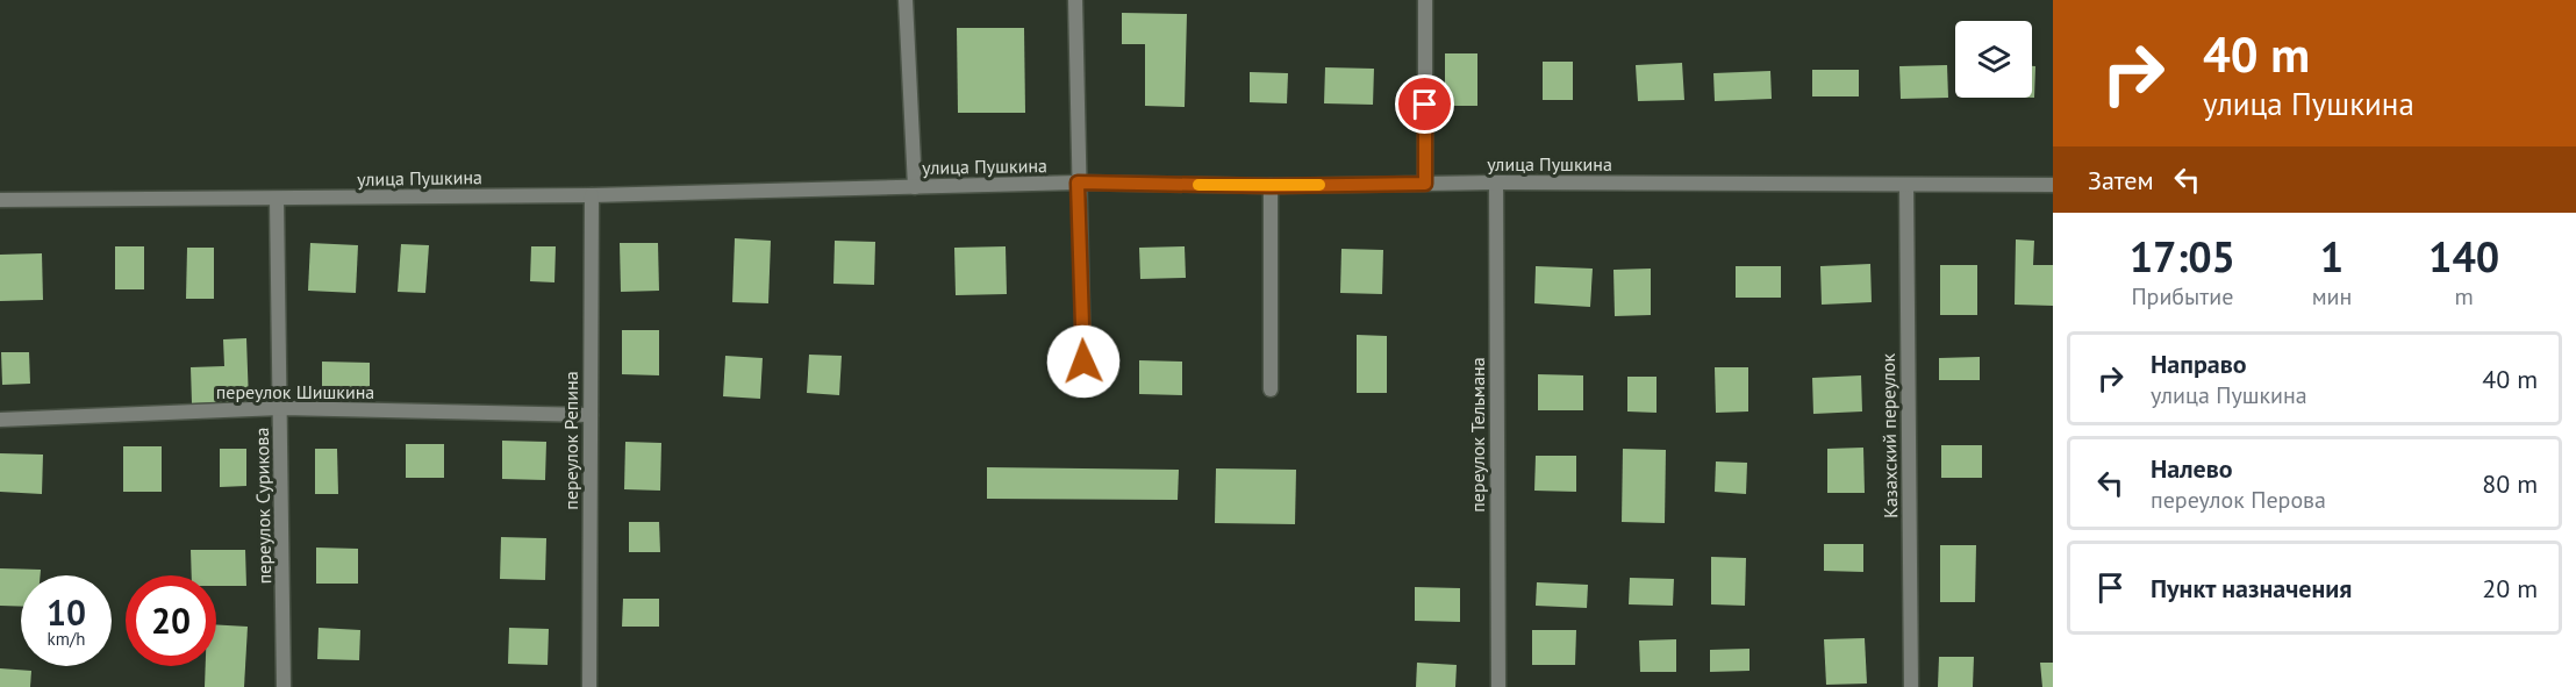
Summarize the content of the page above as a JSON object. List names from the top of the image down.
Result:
{
  "streets": {
    "lane": [
      "улица Пушкина",
      "переулок Шишкина",
      "переулок Тельмана",
      "Казахский переулок",
      "переулок Репина",
      "переулок Сурикова"
    ]
  },
  "crossings": [
    ["улица Пушкина", "переулок Тельмана"],
    ["улица Пушкина", "Казахский переулок"],
    ["улица Пушкина", "переулок Репина"],
    ["улица Пушкина", "переулок Сурикова"],
    ["переулок Шишкина", "переулок Репина"],
    ["переулок Шишкина", "переулок Сурикова"]
  ],
  "page": {
    "turn": ["40 m", "улица Пушкина"],
    "then": "Затем",
    "eta": [
      "17:05",
      "Прибытие",
      "1",
      "мин",
      "140",
      "m"
    ],
    "list": [
      {
        "name": "Направо",
        "note": "улица Пушкина",
        "value": "40 m"
      },
      {
        "name": "Налево",
        "note": "переулок Перова",
        "value": "80 m"
      },
      {
        "name": "Пункт назначения",
        "value": "20 m"
      }
    ],
    "speed": "10 km/h",
    "limit": "20"
  }
}
